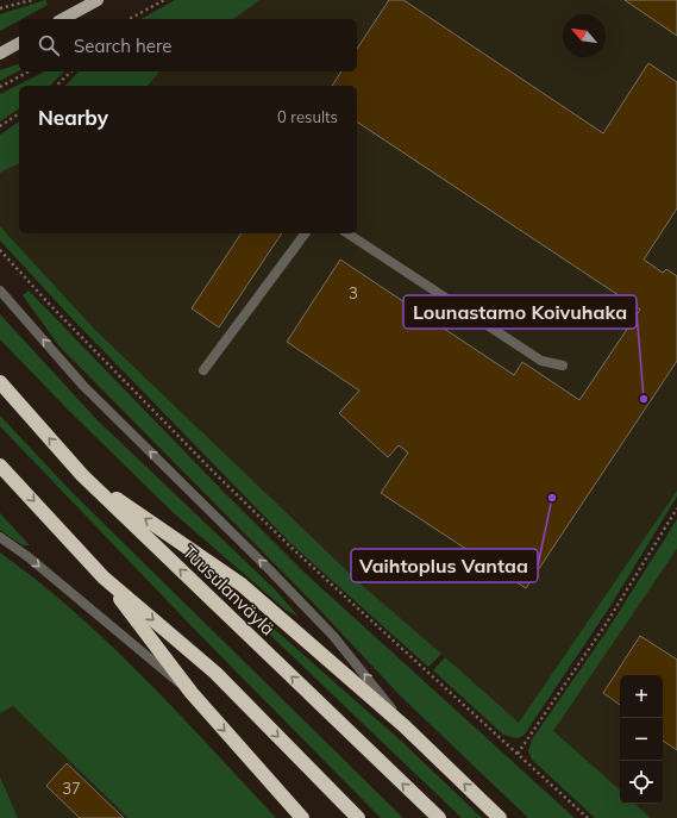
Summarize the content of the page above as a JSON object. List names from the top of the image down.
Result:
{
  "streets": {
    "highway": ["Tuusulanväylä"]
  },
  "places": ["Lounastamo Koivuhaka", "Vaihtoplus Vantaa"],
  "house_numbers": ["3", "37"],
  "north": "top left",
  "page": {
    "search": "Search here",
    "heading": ["Nearby", "0 results"],
    "map_buttons": ["+", "−"]
  }
}
